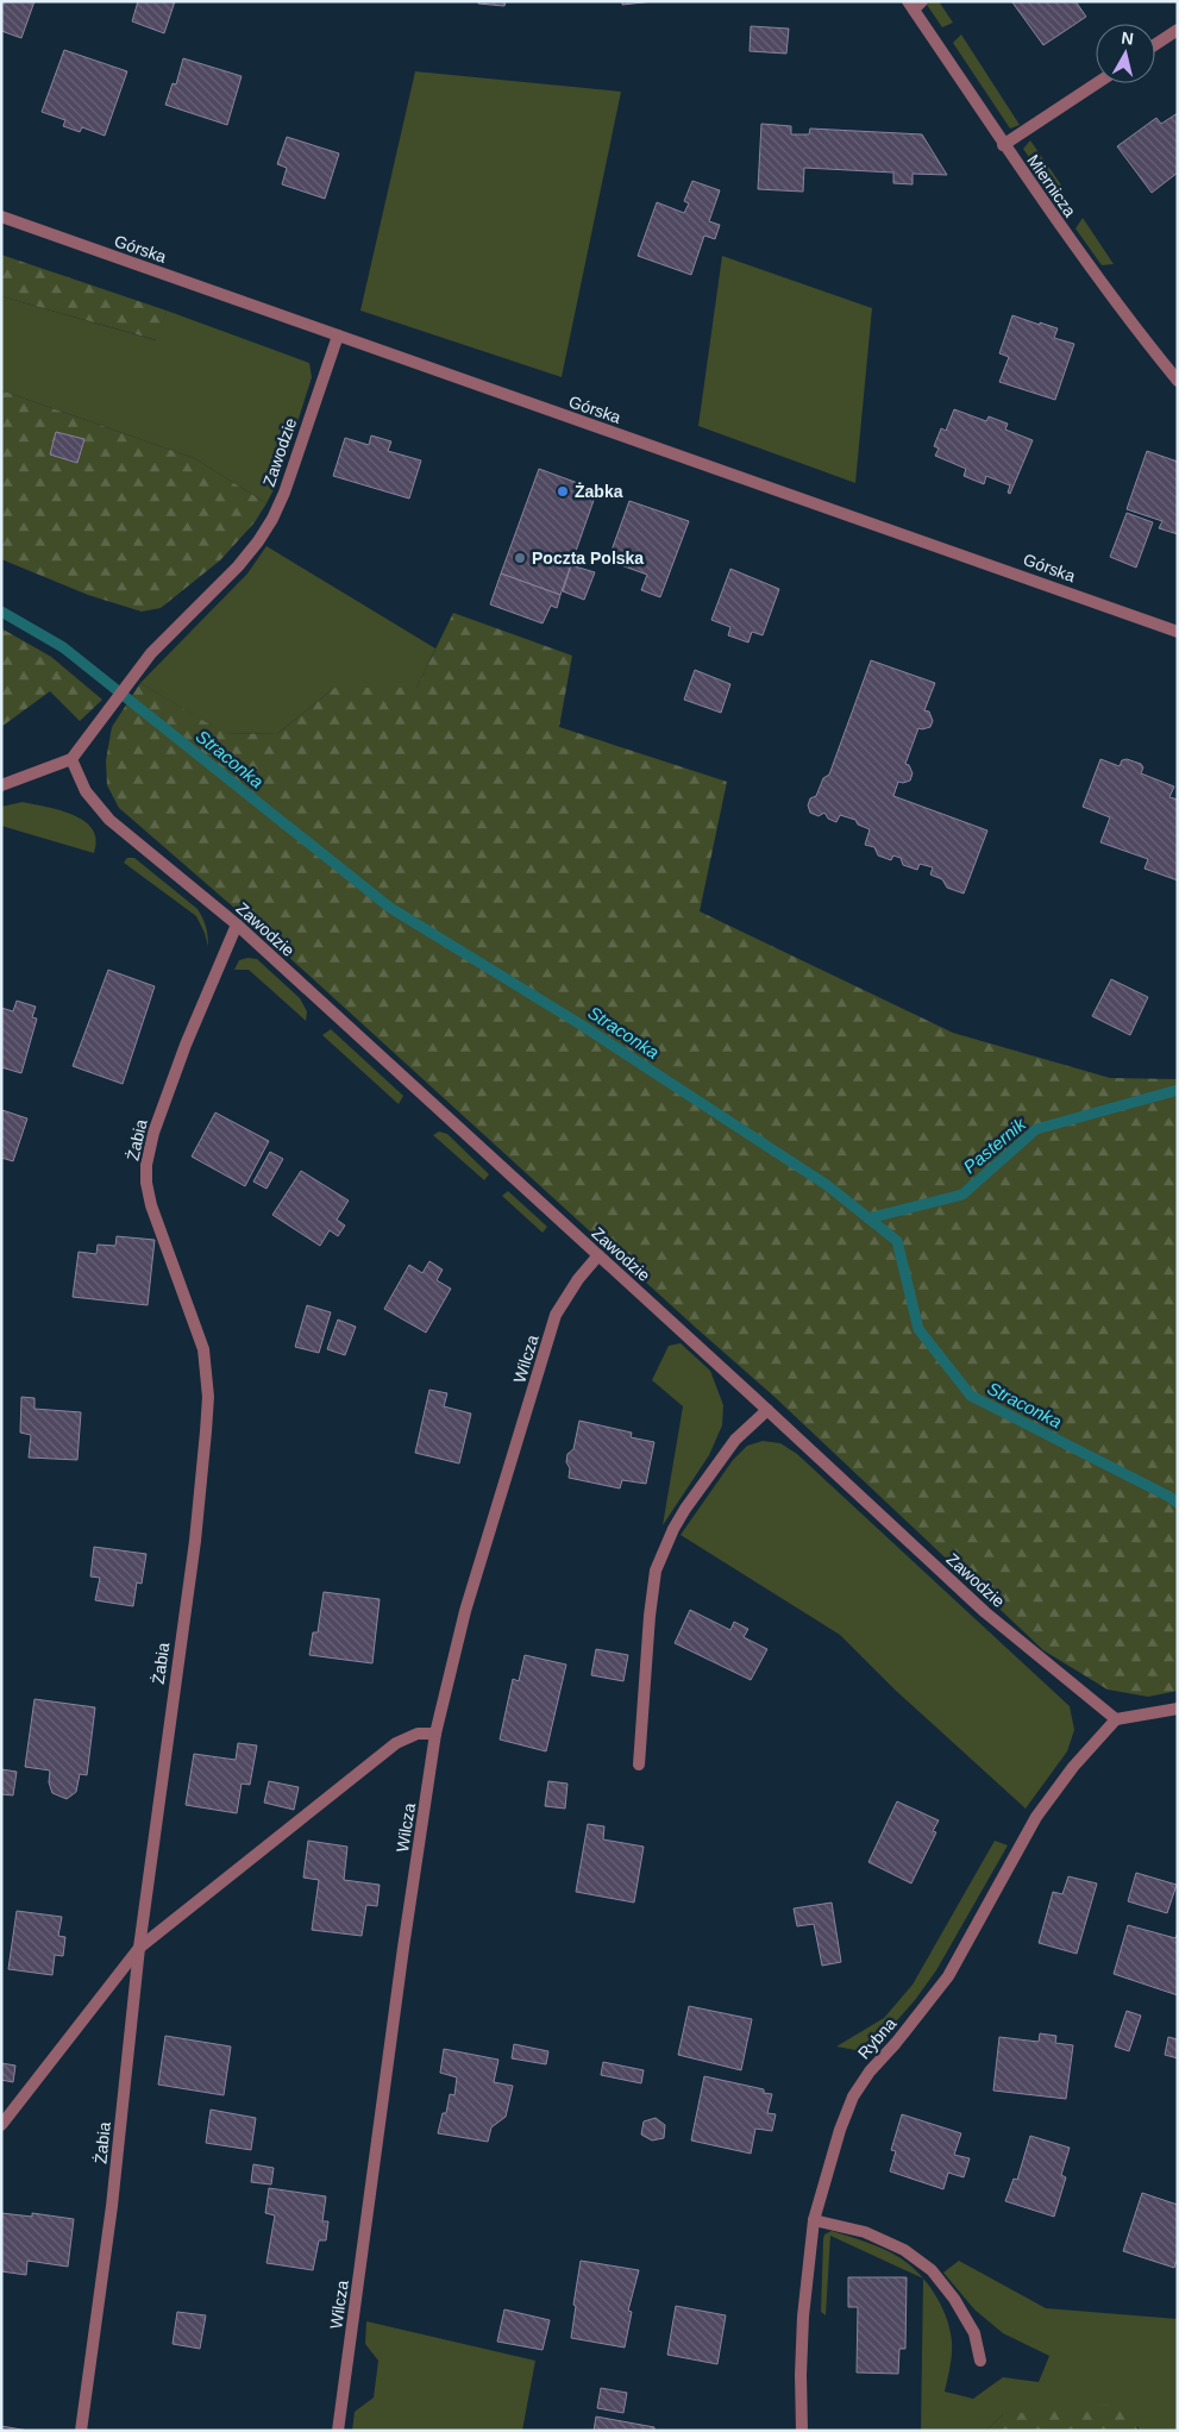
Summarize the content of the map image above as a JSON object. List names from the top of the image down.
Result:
{
  "streets": {
    "street": [
      "Miernicza",
      "Górska",
      "Zawodzie",
      "Żabia",
      "Wilcza",
      "Rybna"
    ]
  },
  "crossings": [
    ["Górska", "Zawodzie"],
    ["Zawodzie", "Żabia"],
    ["Zawodzie", "Wilcza"],
    ["Zawodzie", "Rybna"]
  ],
  "water": ["Straconka", "Pasternik"],
  "places": ["Żabka", "Poczta Polska"],
  "north": "top"
}
